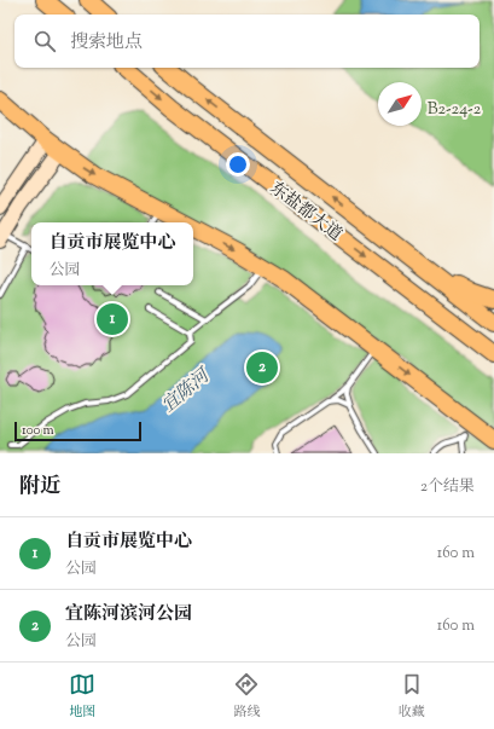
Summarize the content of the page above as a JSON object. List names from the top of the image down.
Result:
{
  "streets": {
    "highway": ["东盐都大道"]
  },
  "water": ["宜陈河"],
  "parks": ["B2-24-2"],
  "scale_bar": "100 m",
  "north": "top right",
  "page": {
    "search": "搜索地点",
    "popup": ["自贡市展览中心", "公园"],
    "pins": ["1", "2"],
    "scale": "100 m",
    "heading": ["附近", "2个结果"],
    "list": [
      {
        "mark": "1",
        "name": "自贡市展览中心",
        "note": "公园",
        "value": "160 m"
      },
      {
        "mark": "2",
        "name": "宜陈河滨河公园",
        "note": "公园",
        "value": "160 m"
      }
    ],
    "nav": ["地图", "路线", "收藏"]
  }
}
